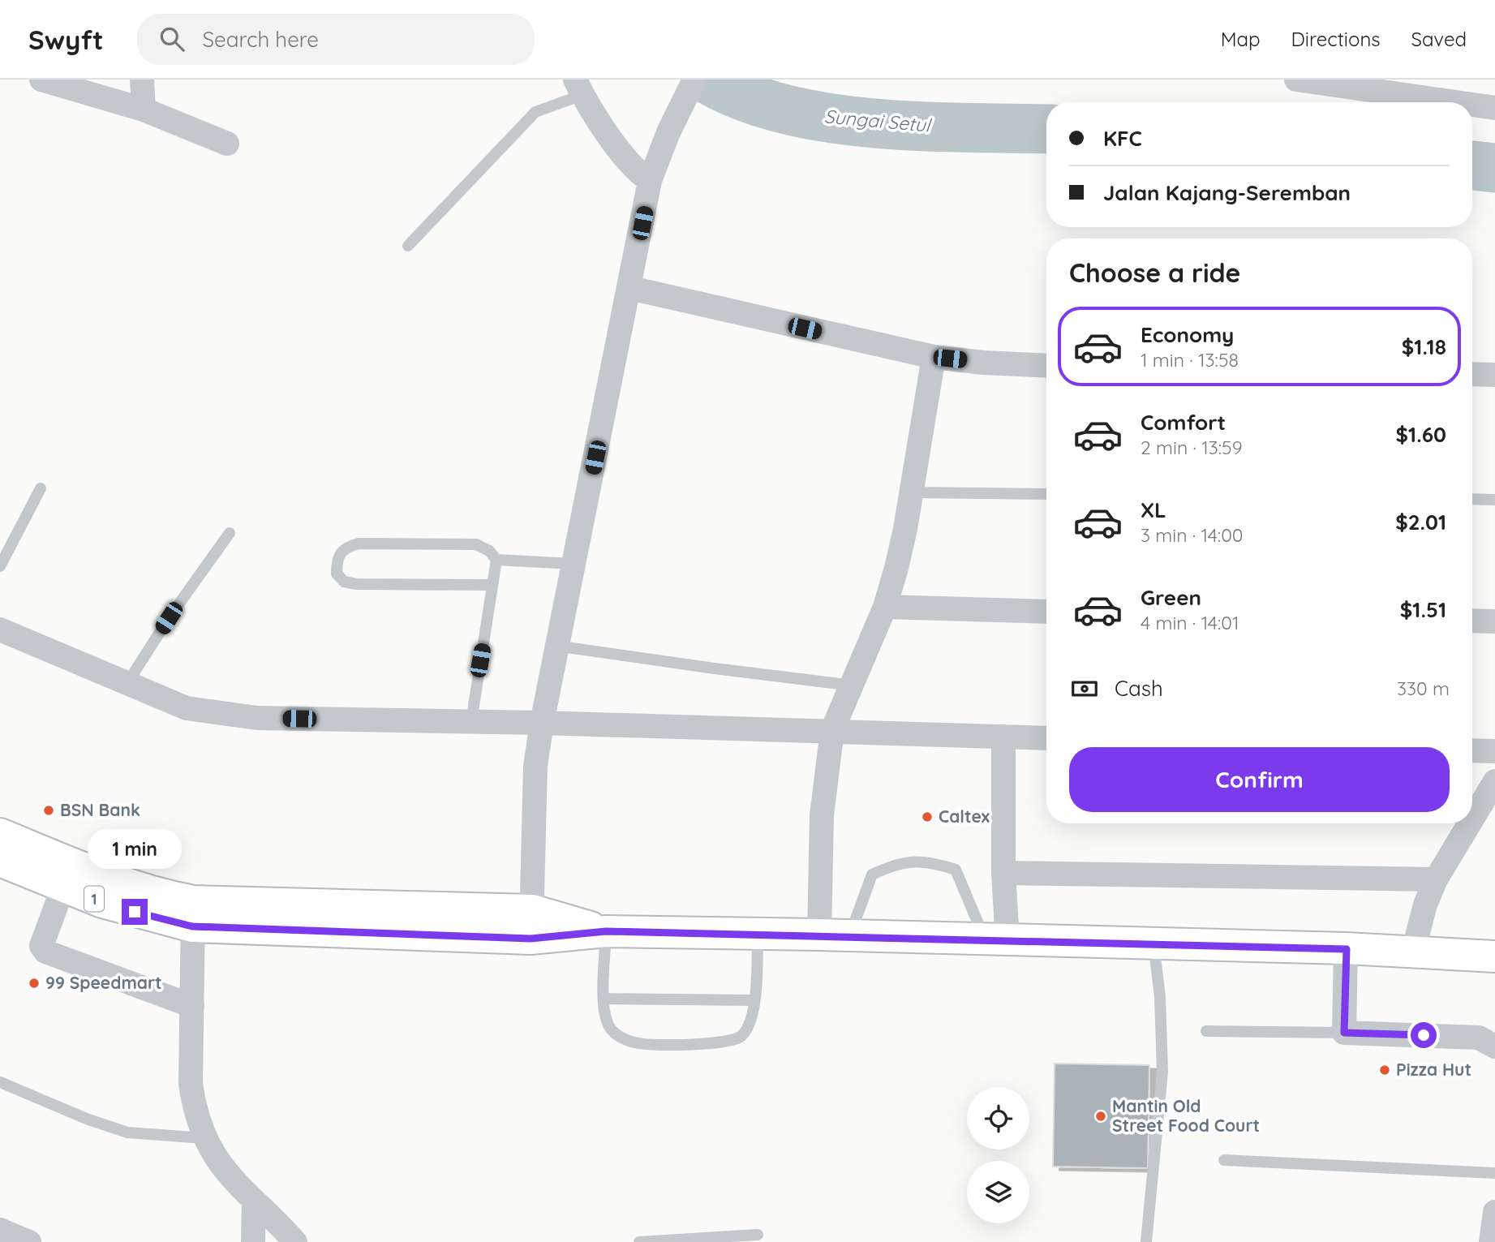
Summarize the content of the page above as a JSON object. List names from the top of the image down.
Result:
{
  "streets": {
    "main road": ["1"]
  },
  "water": ["Sungai Setul"],
  "places": [
    "BSN Bank",
    "Caltex",
    "99 Speedmart",
    "Pizza Hut",
    "Mantin Old Street Food Court"
  ],
  "page": {
    "header": "Swyft",
    "search": "Search here",
    "nav": ["Map", "Directions", "Saved"],
    "banner": ["KFC", "Jalan Kajang-Seremban"],
    "heading": "Choose a ride",
    "list": [
      {
        "name": "Economy",
        "note": "1 min · 13:58",
        "value": "$1.18"
      },
      {
        "name": "Comfort",
        "note": "2 min · 13:59",
        "value": "$1.60"
      },
      {
        "name": "XL",
        "note": "3 min · 14:00",
        "value": "$2.01"
      },
      {
        "name": "Green",
        "note": "4 min · 14:01",
        "value": "$1.51"
      }
    ],
    "pay": ["Cash", "330 m"],
    "buttons": "Confirm",
    "bubble": "1 min"
  }
}
